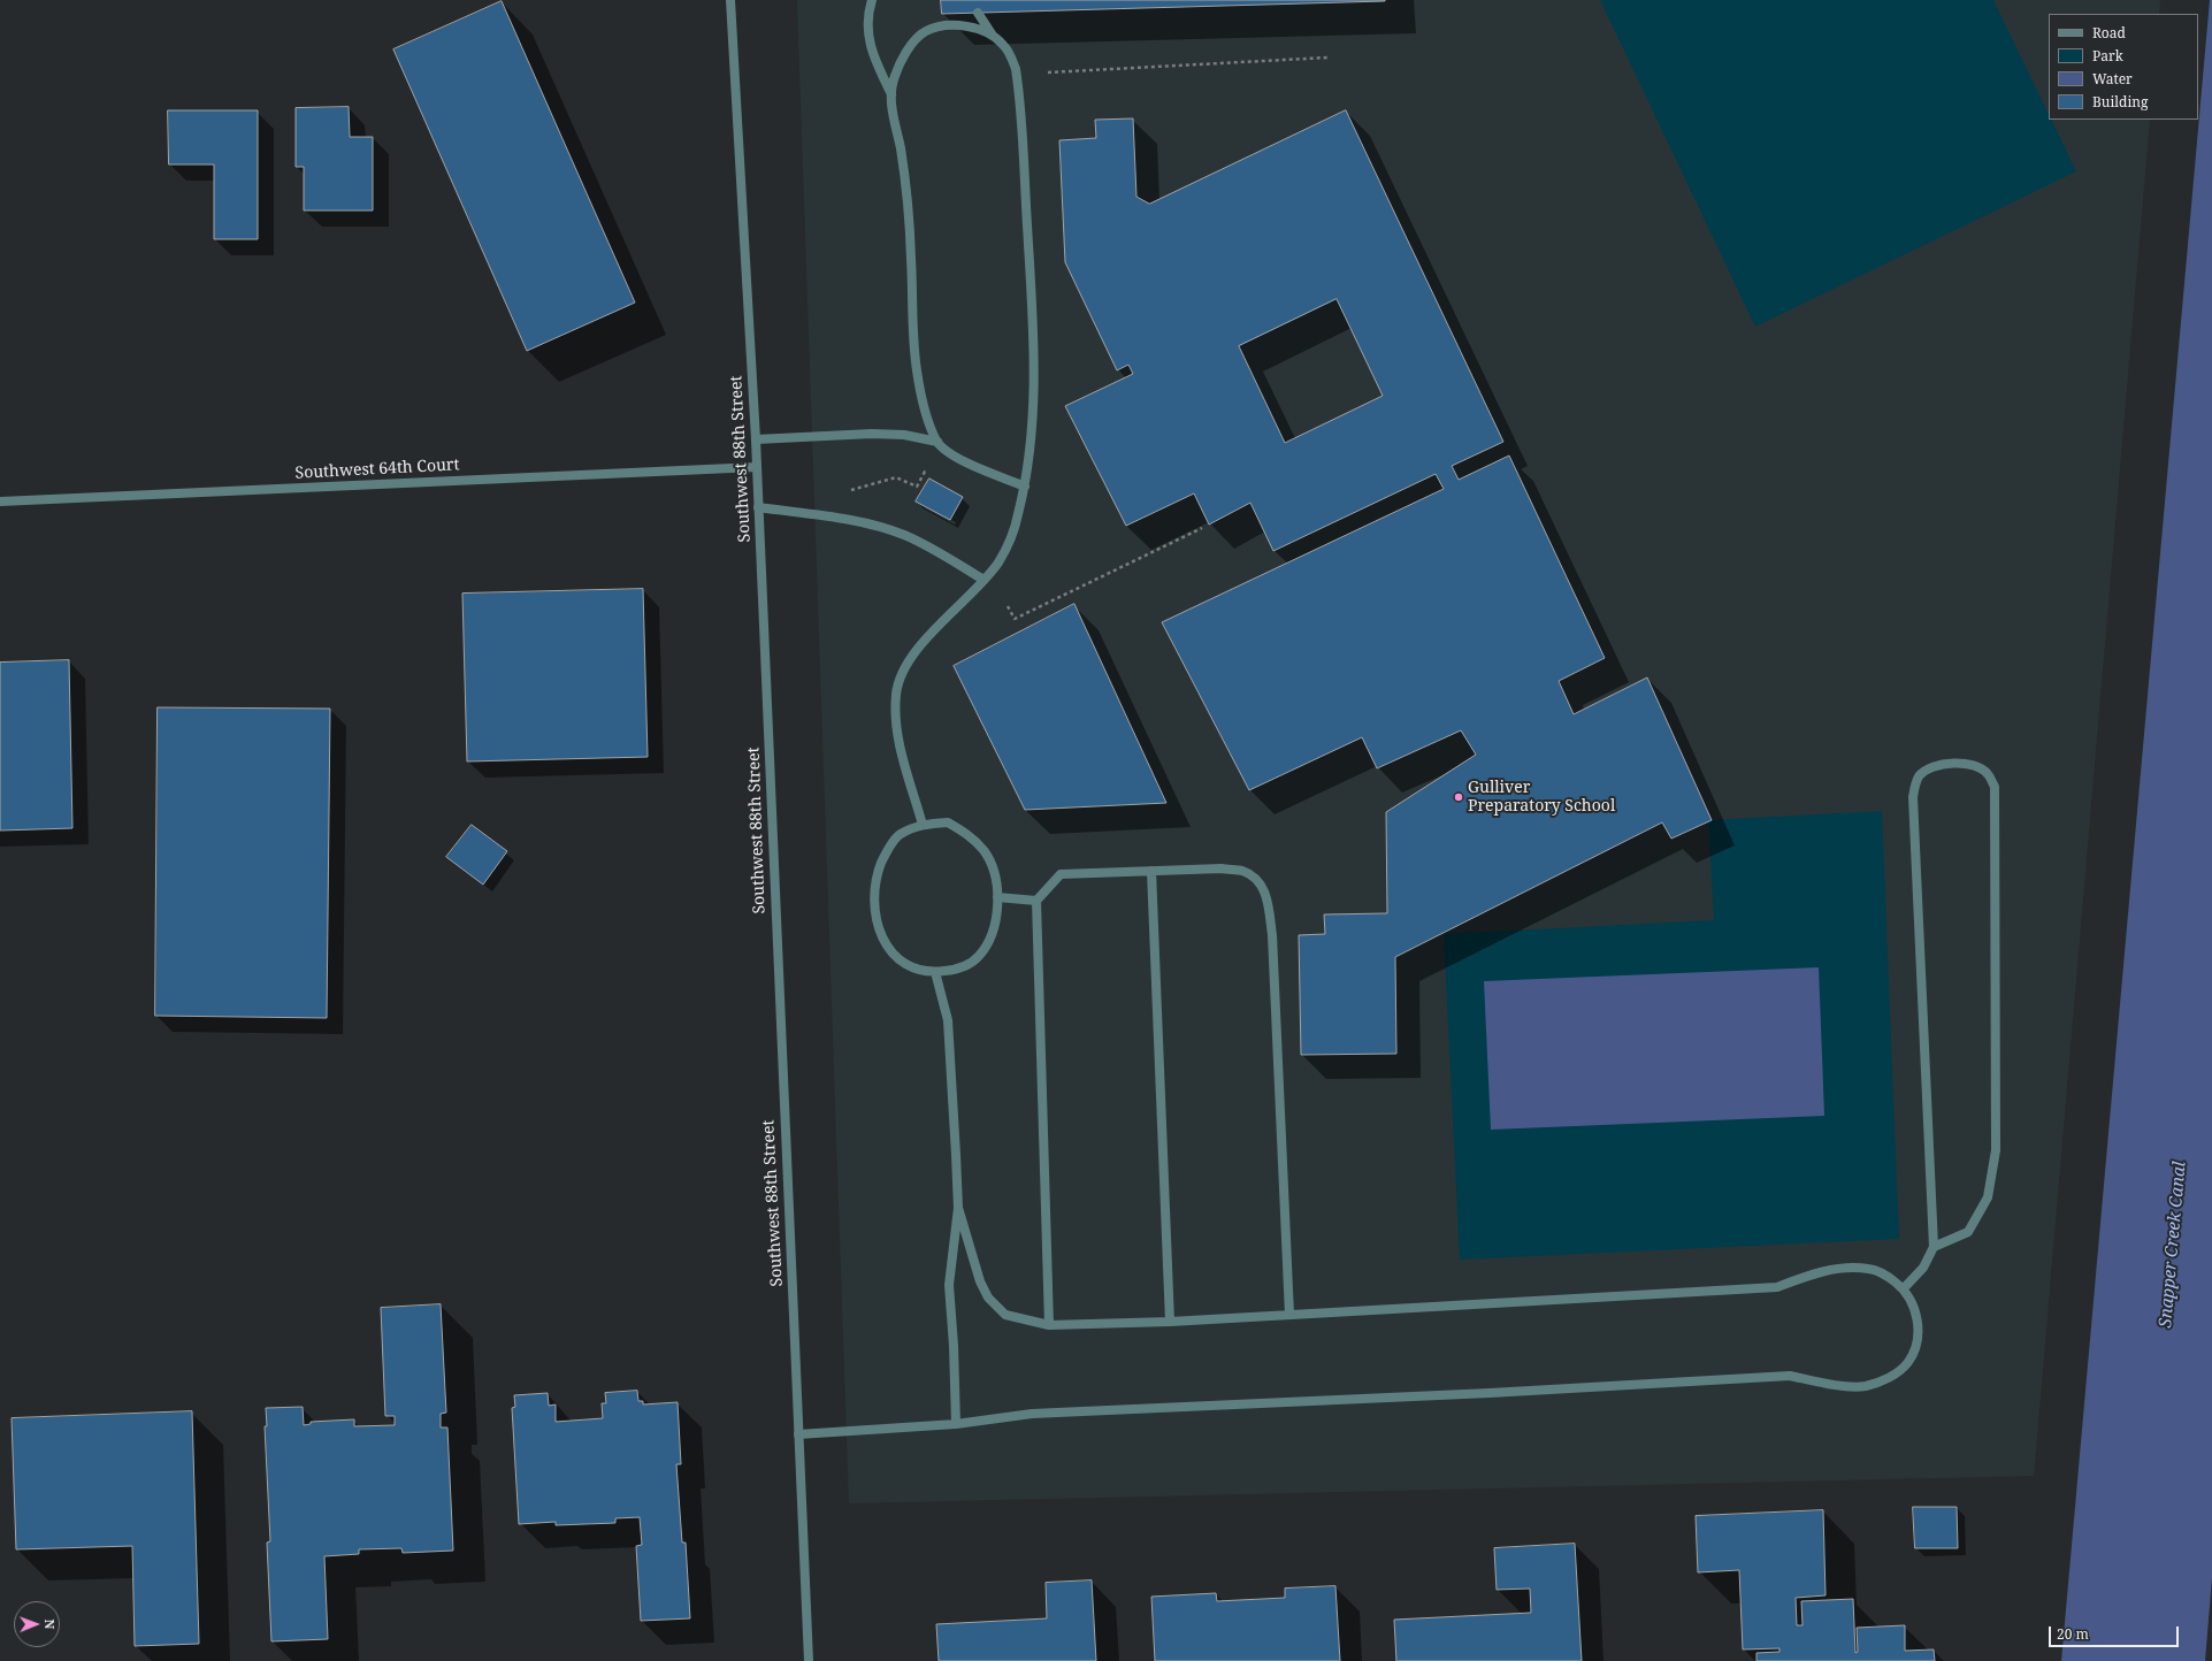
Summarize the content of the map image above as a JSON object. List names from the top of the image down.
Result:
{
  "streets": {
    "street": ["Southwest 88th Street", "Southwest 64th Court"]
  },
  "crossings": [
    ["Southwest 88th Street", "Southwest 64th Court"]
  ],
  "water": ["Snapper Creek Canal"],
  "places": ["Gulliver Preparatory School"],
  "legend": [
    "Road",
    "Park",
    "Water",
    "Building"
  ],
  "scale_bar": "20 m",
  "north": "right"
}
